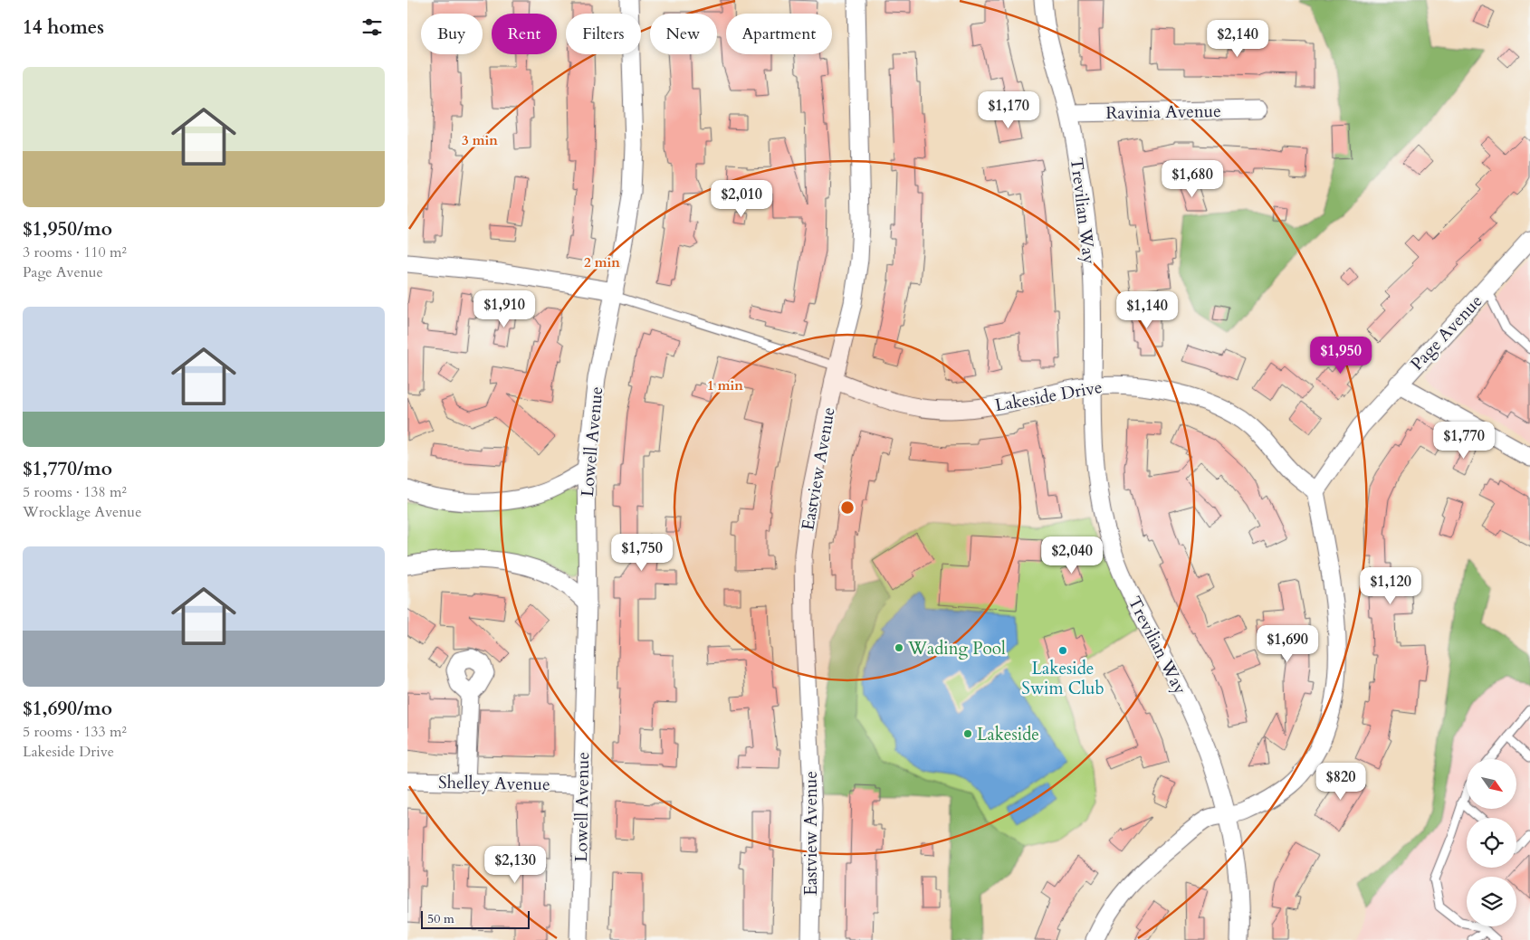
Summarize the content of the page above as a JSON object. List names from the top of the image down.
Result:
{
  "streets": {
    "street": [
      "Ravinia Avenue",
      "Trevilian Way",
      "Page Avenue",
      "Lakeside Drive",
      "Lowell Avenue",
      "Eastview Avenue",
      "Shelley Avenue"
    ]
  },
  "crossings": [
    ["Ravinia Avenue", "Trevilian Way"],
    ["Trevilian Way", "Lakeside Drive"],
    ["Page Avenue", "Lakeside Drive"],
    ["Lakeside Drive", "Eastview Avenue"],
    ["Lowell Avenue", "Shelley Avenue"]
  ],
  "places": ["Wading Pool", "Lakeside Swim Club", "Lakeside"],
  "scale_bar": "50 m",
  "north": "bottom right",
  "page": {
    "heading": "14 homes",
    "chip": [
      "Buy",
      "Rent",
      "Filters",
      "New",
      "Apartment"
    ],
    "price": [
      "$2,140",
      "$1,170",
      "$1,680",
      "$2,010",
      "$1,910",
      "$1,140",
      "$1,950",
      "$1,770",
      "$1,750",
      "$2,040",
      "$1,120",
      "$1,690",
      "$820",
      "$2,130"
    ],
    "list": [
      {
        "name": "$1,950/mo",
        "note": "3 rooms · 110 m² · Page Avenue"
      },
      {
        "name": "$1,770/mo",
        "note": "5 rooms · 138 m² · Wrocklage Avenue"
      },
      {
        "name": "$1,690/mo",
        "note": "5 rooms · 133 m² · Lakeside Drive"
      }
    ],
    "scale": "50 m"
  },
  "rings": ["3 min", "2 min", "1 min"]
}
